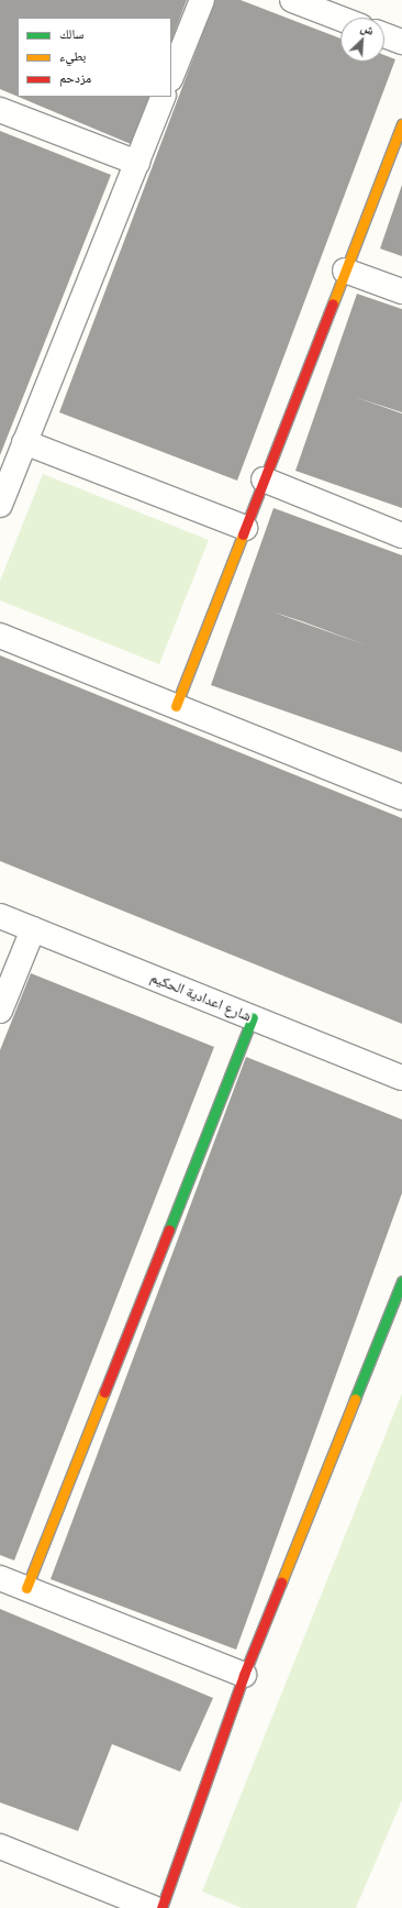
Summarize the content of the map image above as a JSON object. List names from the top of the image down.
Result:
{
  "streets": {
    "street": ["شارع اعدادية الحكيم"]
  },
  "legend": ["سالك", "بطيء", "مزدحم"],
  "north": "top right"
}
